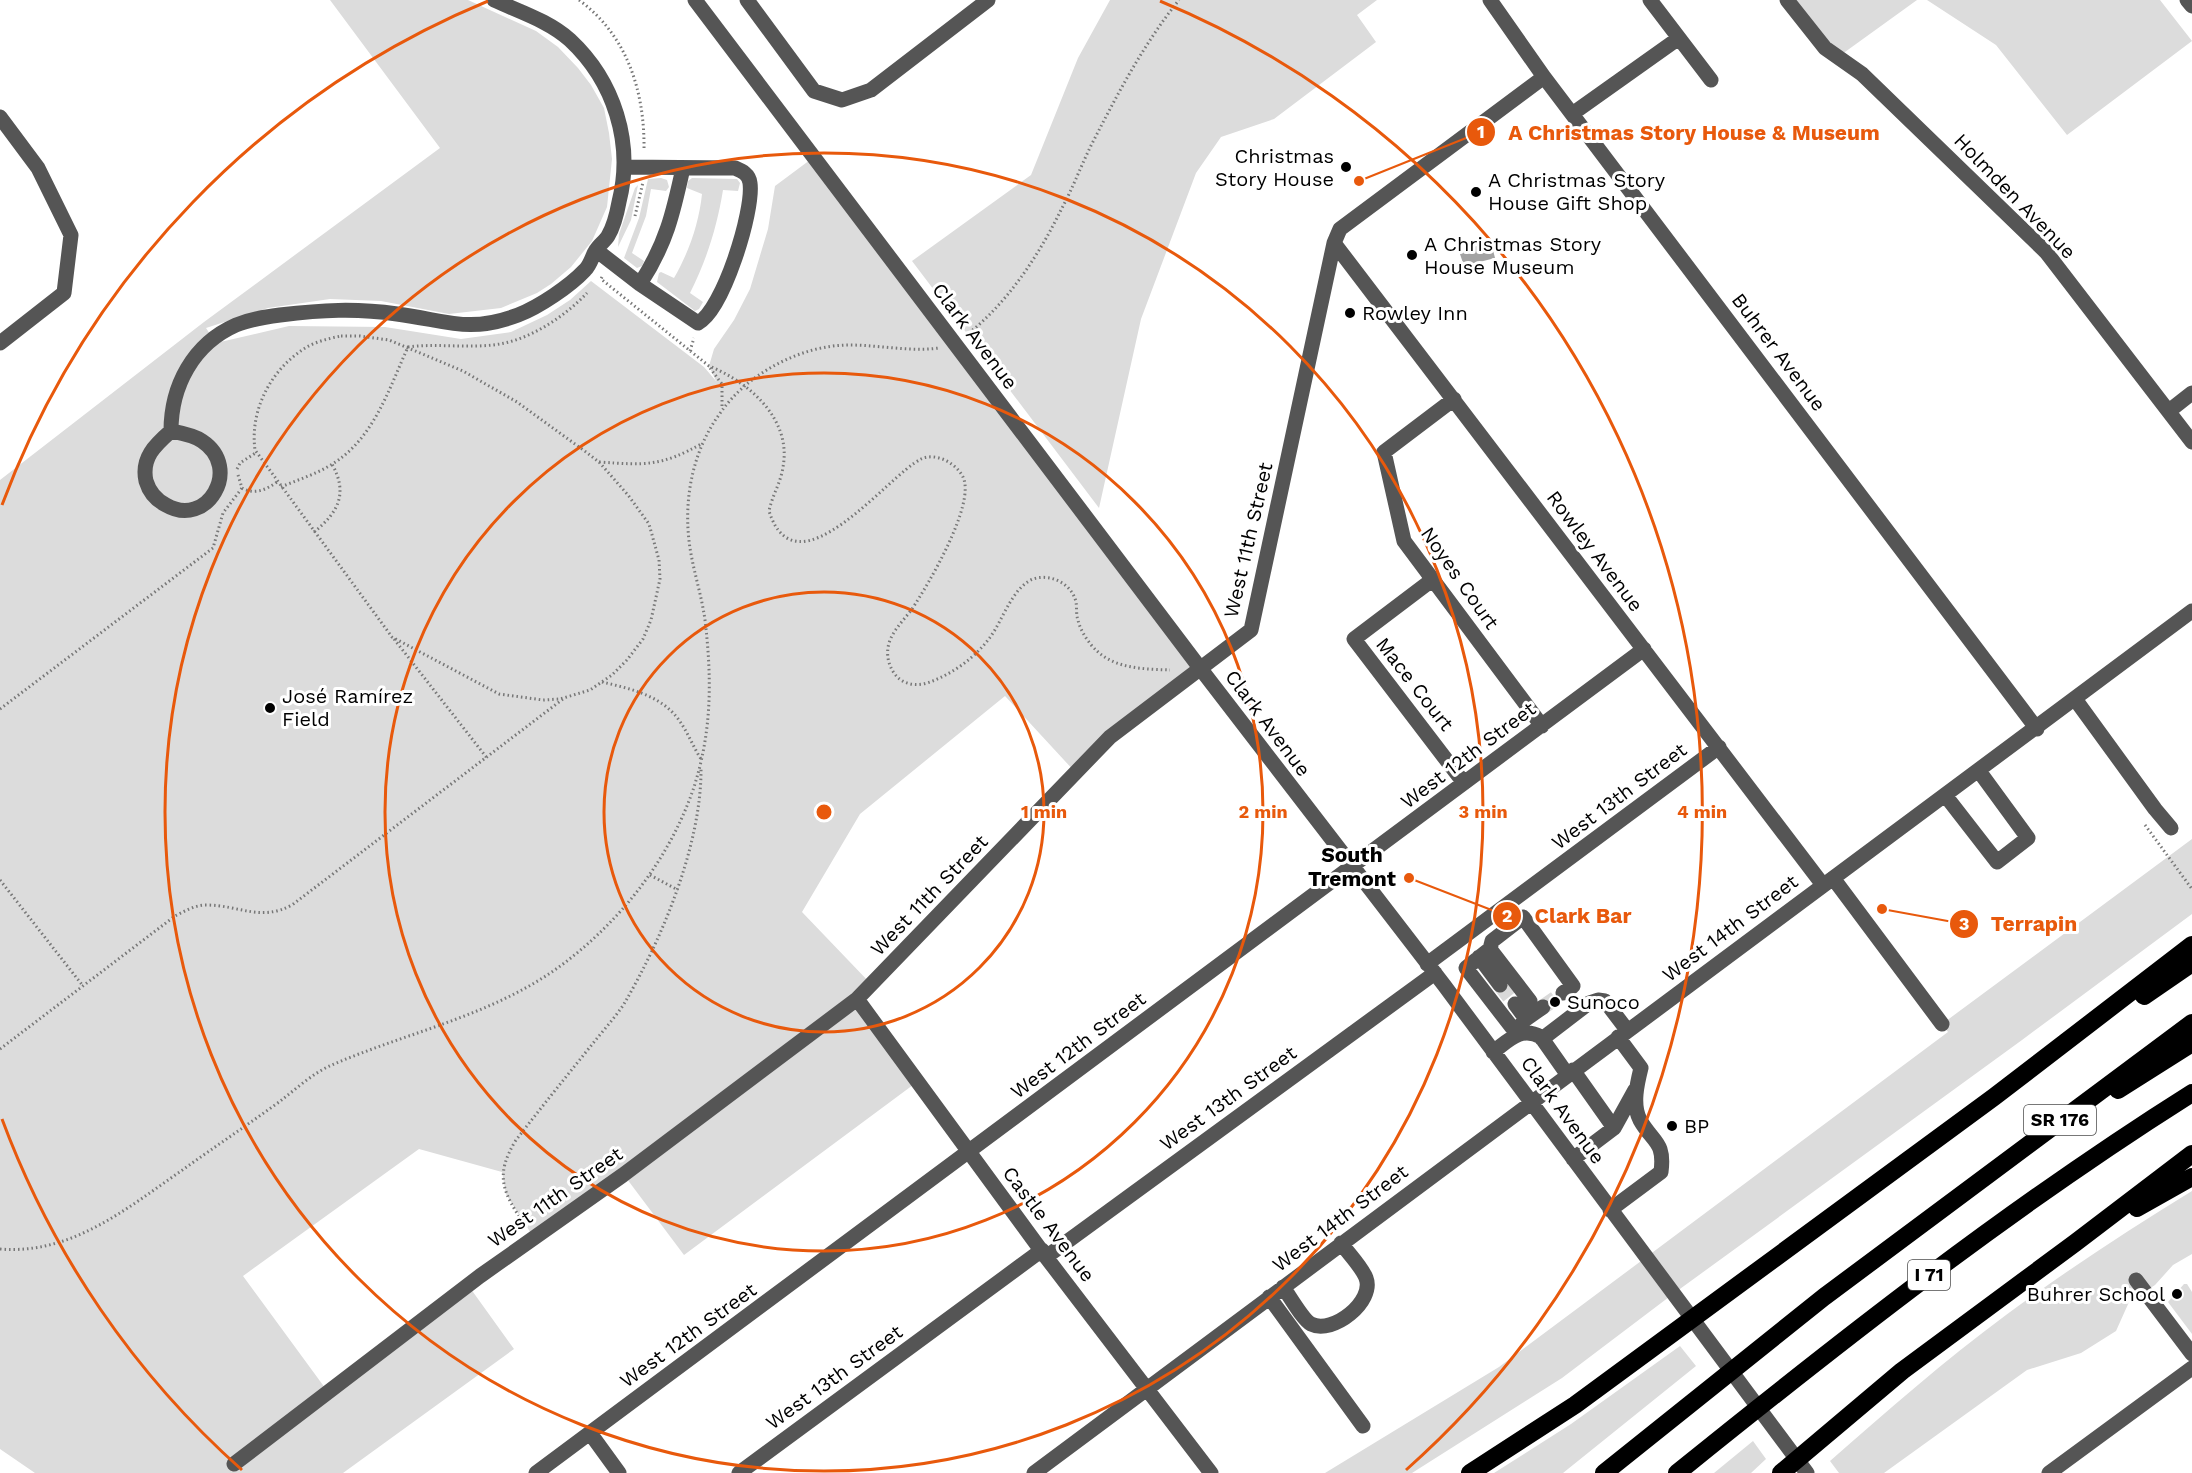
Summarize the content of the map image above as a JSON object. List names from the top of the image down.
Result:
{
  "streets": {
    "highway": ["SR 176", "I 71"],
    "street": [
      "Holmden Avenue",
      "Clark Avenue",
      "Buhrer Avenue",
      "West 11th Street",
      "Rowley Avenue",
      "Noyes Court",
      "Mace Court",
      "West 12th Street",
      "West 13th Street",
      "West 14th Street",
      "Castle Avenue"
    ]
  },
  "crossings": [
    ["Clark Avenue", "West 11th Street"],
    ["Clark Avenue", "West 12th Street"],
    ["Clark Avenue", "West 13th Street"],
    ["Clark Avenue", "West 14th Street"],
    ["Buhrer Avenue", "West 11th Street"],
    ["Buhrer Avenue", "West 14th Street"],
    ["West 11th Street", "Rowley Avenue"],
    ["West 11th Street", "Castle Avenue"],
    ["Rowley Avenue", "Noyes Court"],
    ["Rowley Avenue", "West 12th Street"],
    ["Rowley Avenue", "West 13th Street"],
    ["Rowley Avenue", "West 14th Street"],
    ["Noyes Court", "Mace Court"],
    ["Noyes Court", "West 12th Street"],
    ["Mace Court", "West 12th Street"],
    ["West 12th Street", "Castle Avenue"],
    ["West 13th Street", "Castle Avenue"],
    ["West 14th Street", "Castle Avenue"],
    ["SR 176", "I 71"]
  ],
  "districts": ["South Tremont"],
  "places": [
    "Christmas Story House",
    "A Christmas Story House & Museum",
    "A Christmas Story House Gift Shop",
    "A Christmas Story House Museum",
    "Rowley Inn",
    "José Ramírez Field",
    "Clark Bar",
    "Terrapin",
    "Sunoco",
    "BP",
    "Buhrer School"
  ],
  "rings": [
    "1 min",
    "2 min",
    "3 min",
    "4 min"
  ]
}
